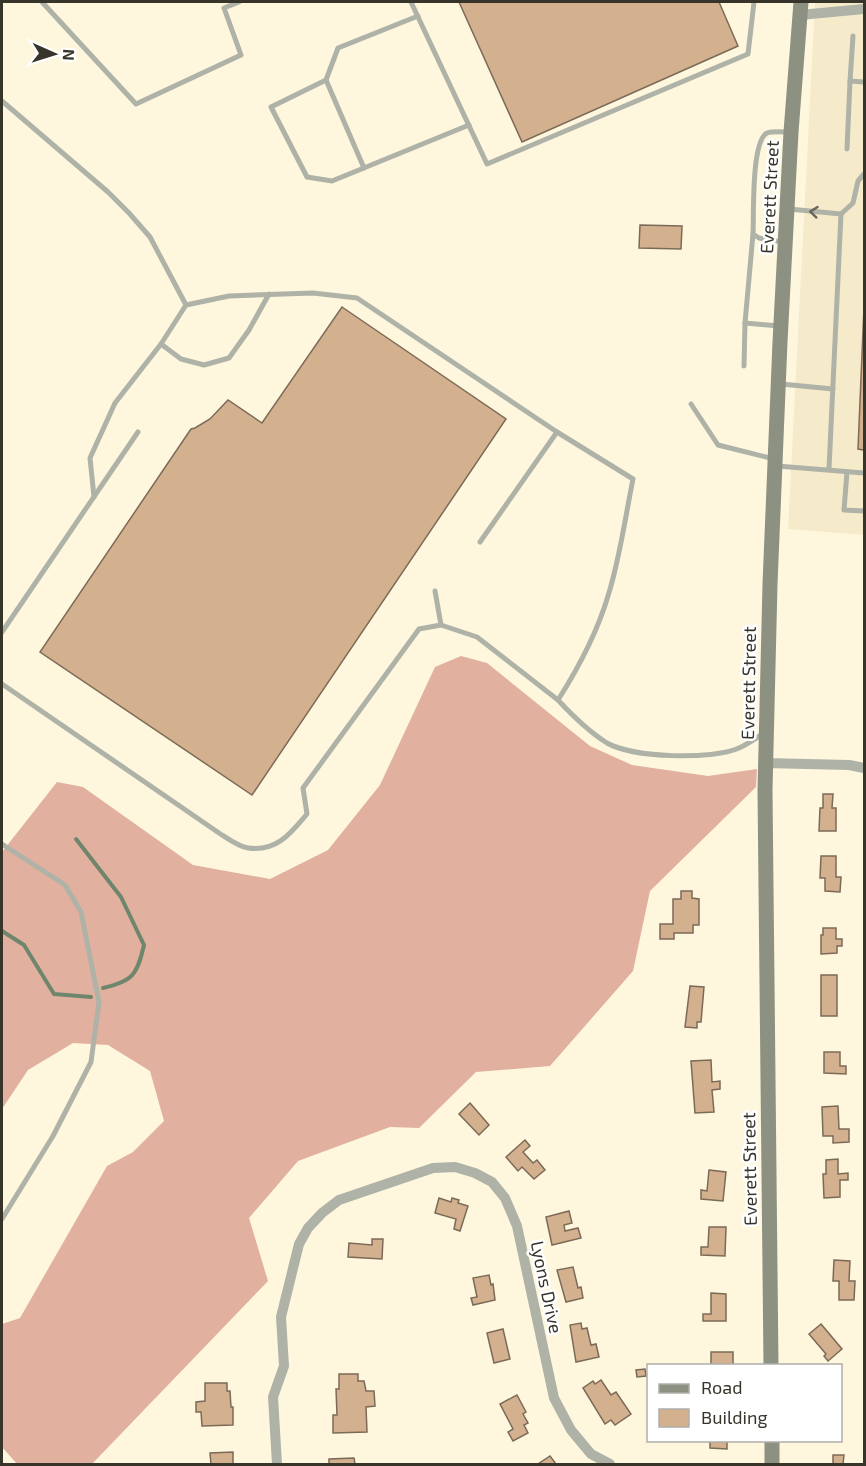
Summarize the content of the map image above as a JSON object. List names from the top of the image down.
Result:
{
  "streets": {
    "street": ["Everett Street", "Lyons Drive"]
  },
  "legend": ["Road", "Building"],
  "north": "right"
}
